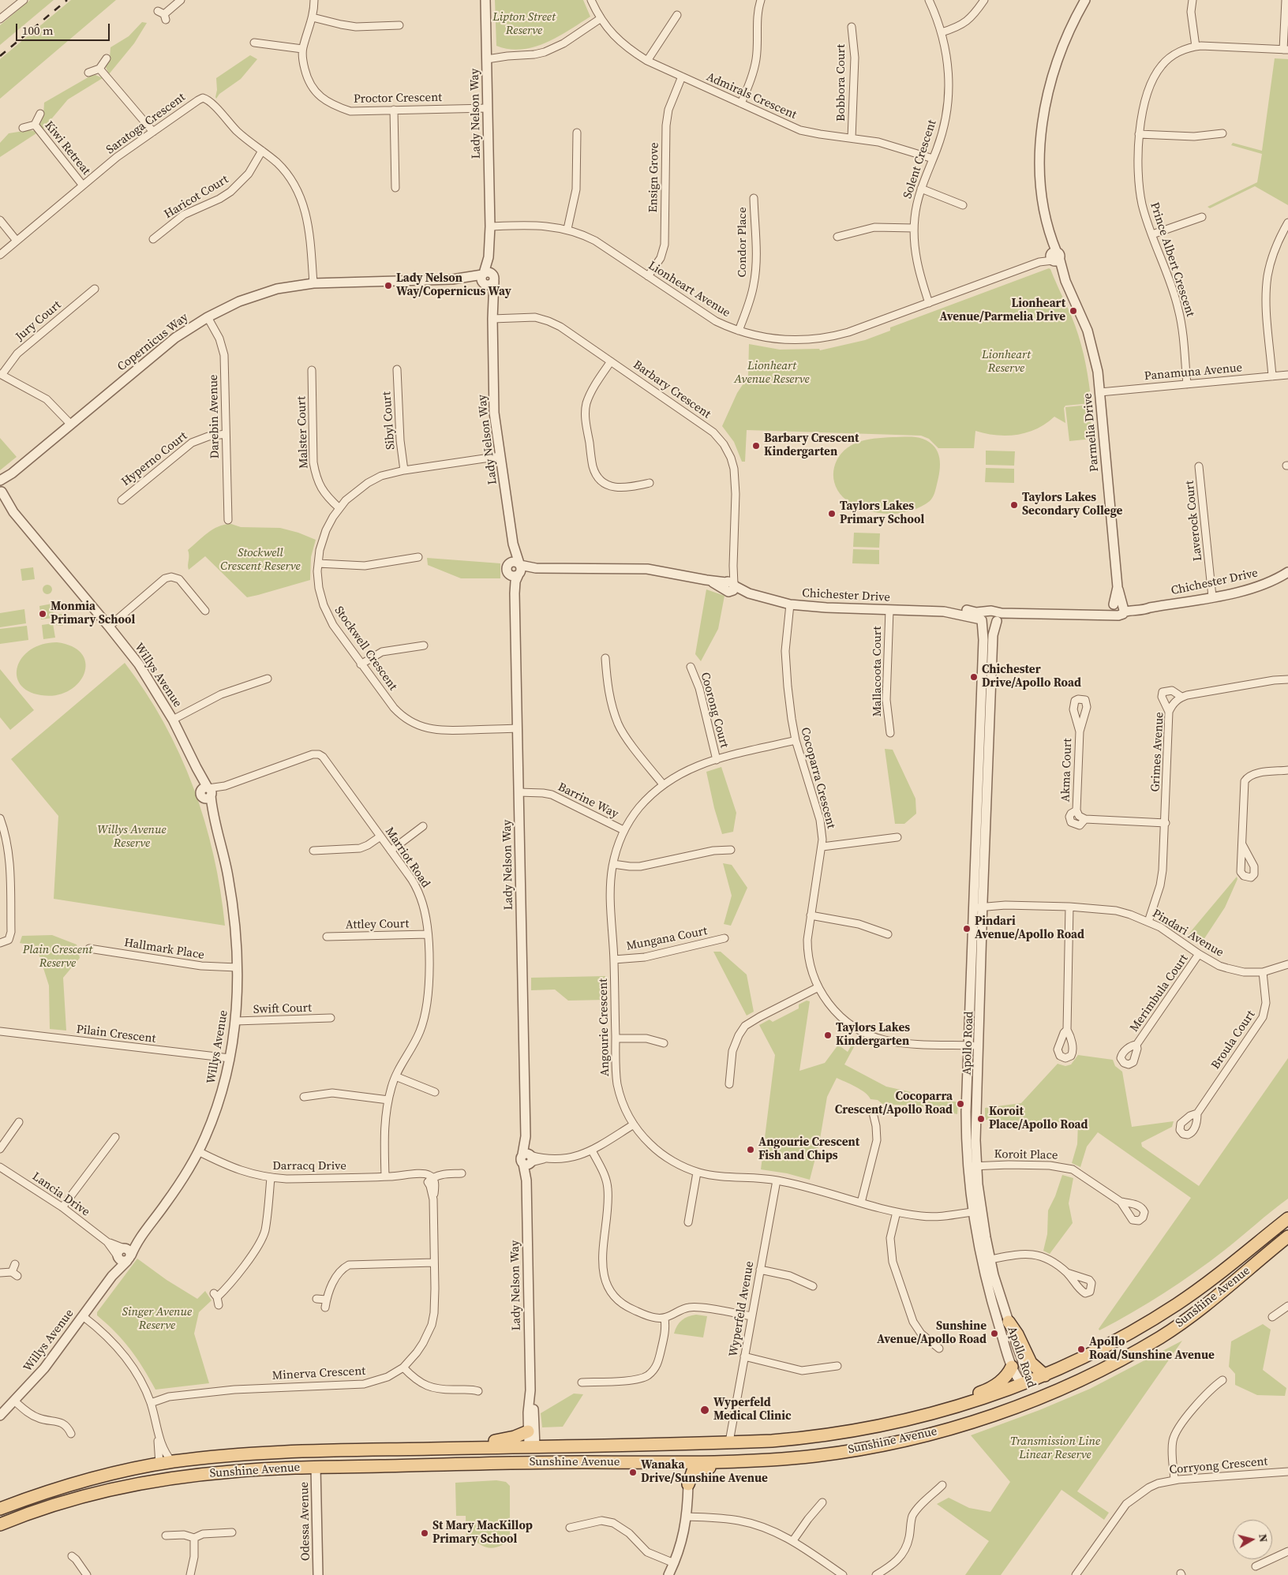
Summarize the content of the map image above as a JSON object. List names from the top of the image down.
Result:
{
  "streets": {
    "main road": ["Apollo Road", "Sunshine Avenue"],
    "street": [
      "Bobbora Court",
      "Admirals Crescent",
      "Proctor Crescent",
      "Lady Nelson Way",
      "Saratoga Crescent",
      "Kiwi Retreat",
      "Solent Crescent",
      "Ensign Grove",
      "Haricot Court",
      "Condor Place",
      "Prince Albert Crescent",
      "Lionheart Avenue",
      "Jury Court",
      "Copernicus Way",
      "Panamuna Avenue",
      "Barbary Crescent",
      "Darebin Avenue",
      "Sibyl Court",
      "Malster Court",
      "Parmelia Drive",
      "Hyperno Court",
      "Laverock Court",
      "Chichester Drive",
      "Stockwell Crescent",
      "Mallacoota Court",
      "Willys Avenue",
      "Coorong Court",
      "Grimes Avenue",
      "Akma Court",
      "Cocoparra Crescent",
      "Barrine Way",
      "Marriot Road",
      "Attley Court",
      "Pindari Avenue",
      "Mungana Court",
      "Hallmark Place",
      "Merimbula Court",
      "Swift Court",
      "Angourie Crescent",
      "Pilain Crescent",
      "Broula Court",
      "Koroit Place",
      "Darracq Drive",
      "Lancia Drive",
      "Wyperfeld Avenue",
      "Minerva Crescent",
      "Corryong Crescent",
      "Odessa Avenue"
    ]
  },
  "crossings": [
    ["Bobbora Court", "Admirals Crescent"],
    ["Admirals Crescent", "Solent Crescent"],
    ["Admirals Crescent", "Ensign Grove"],
    ["Proctor Crescent", "Lady Nelson Way"],
    ["Lady Nelson Way", "Lionheart Avenue"],
    ["Lady Nelson Way", "Copernicus Way"],
    ["Lady Nelson Way", "Barbary Crescent"],
    ["Lady Nelson Way", "Chichester Drive"],
    ["Lady Nelson Way", "Stockwell Crescent"],
    ["Lady Nelson Way", "Barrine Way"],
    ["Lady Nelson Way", "Sunshine Avenue"],
    ["Saratoga Crescent", "Kiwi Retreat"],
    ["Saratoga Crescent", "Haricot Court"],
    ["Saratoga Crescent", "Copernicus Way"],
    ["Solent Crescent", "Lionheart Avenue"],
    ["Ensign Grove", "Lionheart Avenue"],
    ["Condor Place", "Lionheart Avenue"],
    ["Prince Albert Crescent", "Panamuna Avenue"],
    ["Lionheart Avenue", "Parmelia Drive"],
    ["Copernicus Way", "Darebin Avenue"],
    ["Copernicus Way", "Willys Avenue"],
    ["Panamuna Avenue", "Parmelia Drive"],
    ["Barbary Crescent", "Chichester Drive"],
    ["Darebin Avenue", "Hyperno Court"],
    ["Sibyl Court", "Stockwell Crescent"],
    ["Malster Court", "Stockwell Crescent"],
    ["Parmelia Drive", "Chichester Drive"],
    ["Laverock Court", "Chichester Drive"],
    ["Chichester Drive", "Mallacoota Court"],
    ["Chichester Drive", "Cocoparra Crescent"],
    ["Chichester Drive", "Apollo Road"],
    ["Willys Avenue", "Marriot Road"],
    ["Willys Avenue", "Hallmark Place"],
    ["Willys Avenue", "Swift Court"],
    ["Willys Avenue", "Pilain Crescent"],
    ["Willys Avenue", "Darracq Drive"],
    ["Willys Avenue", "Lancia Drive"],
    ["Coorong Court", "Angourie Crescent"],
    ["Grimes Avenue", "Akma Court"],
    ["Grimes Avenue", "Pindari Avenue"],
    ["Cocoparra Crescent", "Angourie Crescent"],
    ["Cocoparra Crescent", "Apollo Road"],
    ["Barrine Way", "Angourie Crescent"],
    ["Marriot Road", "Attley Court"],
    ["Marriot Road", "Darracq Drive"],
    ["Pindari Avenue", "Merimbula Court"],
    ["Pindari Avenue", "Broula Court"],
    ["Pindari Avenue", "Apollo Road"],
    ["Mungana Court", "Angourie Crescent"],
    ["Angourie Crescent", "Apollo Road"],
    ["Angourie Crescent", "Wyperfeld Avenue"],
    ["Apollo Road", "Koroit Place"],
    ["Apollo Road", "Sunshine Avenue"],
    ["Darracq Drive", "Minerva Crescent"],
    ["Sunshine Avenue", "Wyperfeld Avenue"],
    ["Sunshine Avenue", "Odessa Avenue"]
  ],
  "parks": [
    "Lipton Street Reserve",
    "Lionheart Reserve",
    "Lionheart Avenue Reserve",
    "Stockwell Crescent Reserve",
    "Willys Avenue Reserve",
    "Plain Crescent Reserve",
    "Singer Avenue Reserve",
    "Transmission Line Linear Reserve"
  ],
  "places": [
    "Lady Nelson Way/Copernicus Way",
    "Lionheart Avenue/Parmelia Drive",
    "Barbary Crescent Kindergarten",
    "Taylors Lakes Secondary College",
    "Taylors Lakes Primary School",
    "Monmia Primary School",
    "Chichester Drive/Apollo Road",
    "Pindari Avenue/Apollo Road",
    "Taylors Lakes Kindergarten",
    "Cocoparra Crescent/Apollo Road",
    "Koroit Place/Apollo Road",
    "Angourie Crescent Fish and Chips",
    "Sunshine Avenue/Apollo Road",
    "Apollo Road/Sunshine Avenue",
    "Wyperfeld Medical Clinic",
    "Wanaka Drive/Sunshine Avenue",
    "St Mary MacKillop Primary School"
  ],
  "scale_bar": "100 m",
  "north": "right"
}
